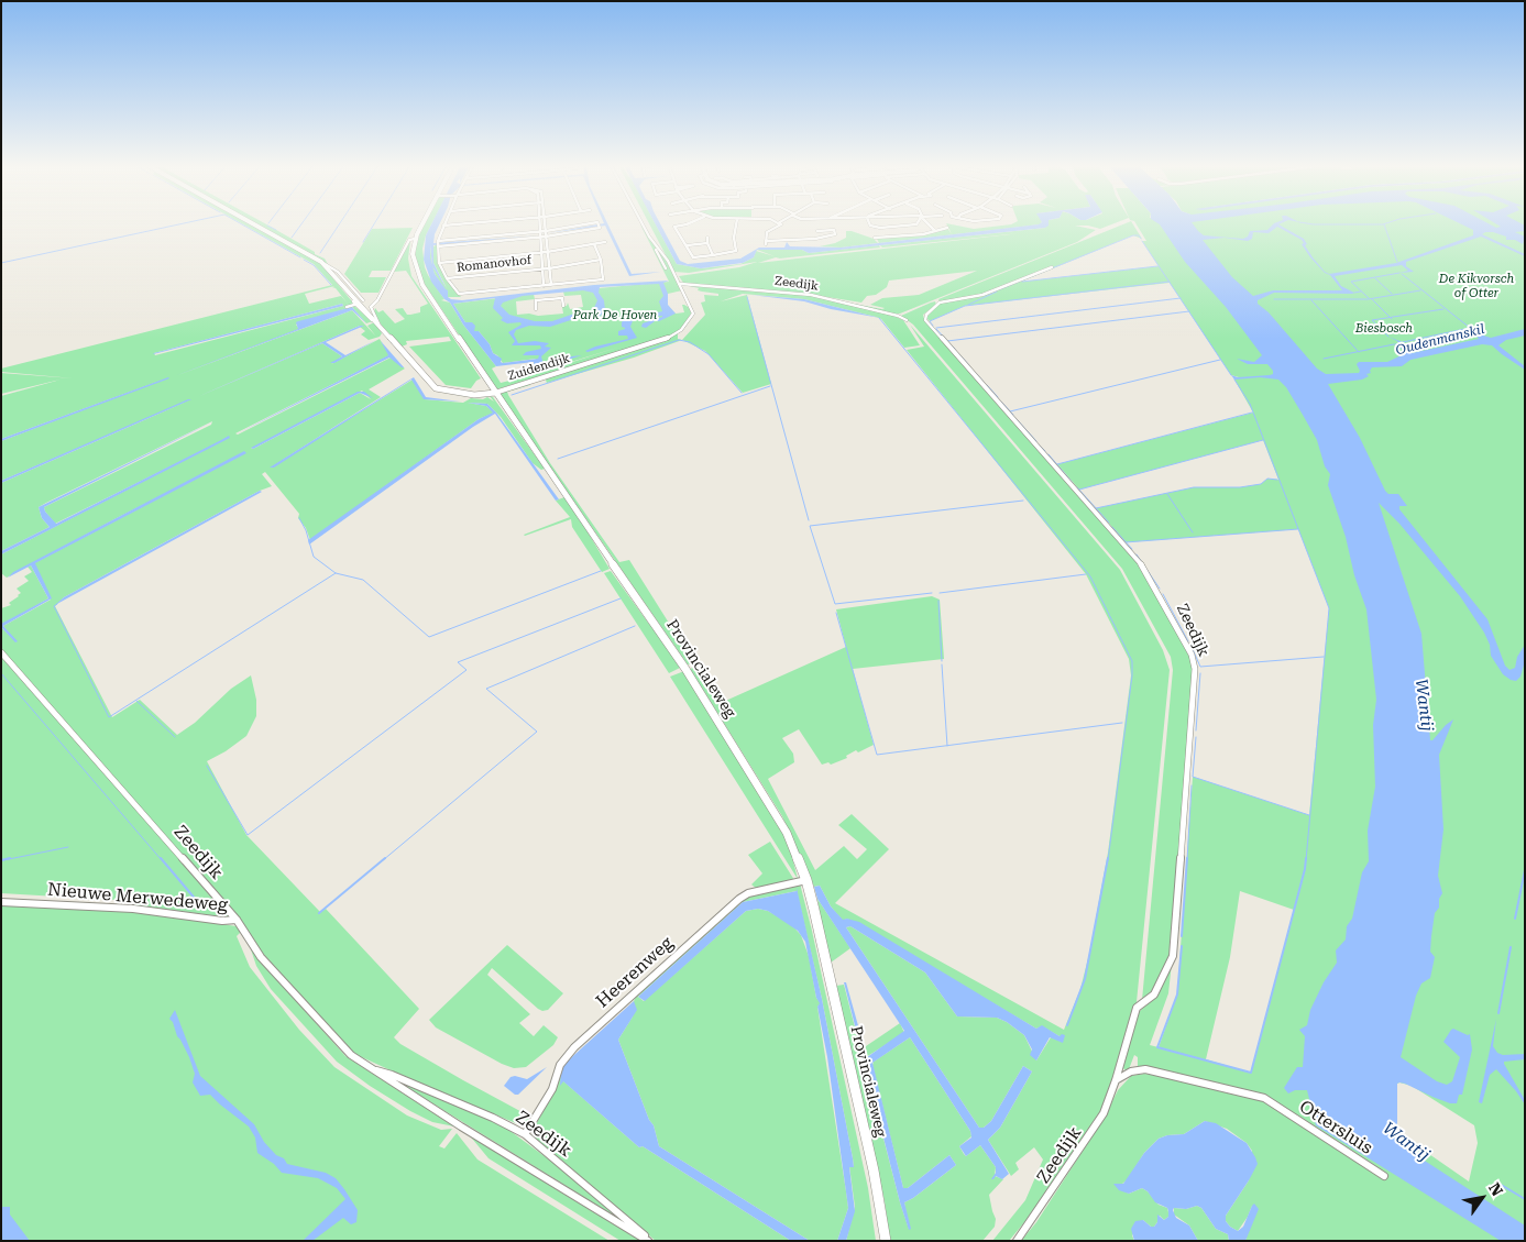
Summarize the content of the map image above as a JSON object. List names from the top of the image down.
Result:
{
  "streets": {
    "main road": ["Zuidendijk", "Provincialeweg"],
    "street": [
      "Romanovhof",
      "Zeedijk",
      "Nieuwe Merwedeweg",
      "Heerenweg",
      "Ottersluis"
    ]
  },
  "crossings": [
    ["Zeedijk", "Zuidendijk"],
    ["Zeedijk", "Nieuwe Merwedeweg"],
    ["Zeedijk", "Heerenweg"],
    ["Zeedijk", "Ottersluis"],
    ["Zuidendijk", "Provincialeweg"],
    ["Provincialeweg", "Heerenweg"]
  ],
  "water": ["Oudenmanskil", "Wantij"],
  "parks": ["De Kikvorsch of Otter", "Park De Hoven", "Biesbosch"],
  "north": "top right"
}
